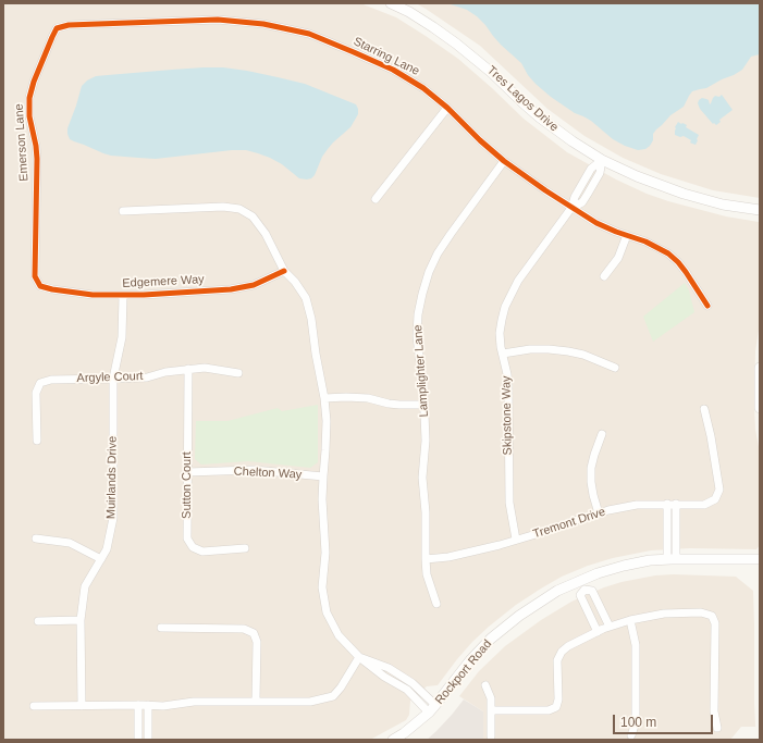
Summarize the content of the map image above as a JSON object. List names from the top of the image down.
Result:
{
  "streets": {
    "street": [
      "Starring Lane",
      "Tres Lagos Drive",
      "Emerson Lane",
      "Edgemere Way",
      "Lamplighter Lane",
      "Argyle Court",
      "Skipstone Way",
      "Chelton Way",
      "Muirlands Drive",
      "Sutton Court",
      "Tremont Drive",
      "Rockport Road"
    ]
  },
  "crossings": [
    ["Starring Lane", "Emerson Lane"],
    ["Starring Lane", "Lamplighter Lane"],
    ["Starring Lane", "Skipstone Way"],
    ["Tres Lagos Drive", "Skipstone Way"],
    ["Emerson Lane", "Edgemere Way"],
    ["Edgemere Way", "Muirlands Drive"],
    ["Lamplighter Lane", "Tremont Drive"],
    ["Argyle Court", "Muirlands Drive"],
    ["Argyle Court", "Sutton Court"],
    ["Skipstone Way", "Tremont Drive"],
    ["Chelton Way", "Sutton Court"]
  ],
  "scale_bar": "100 m"
}
